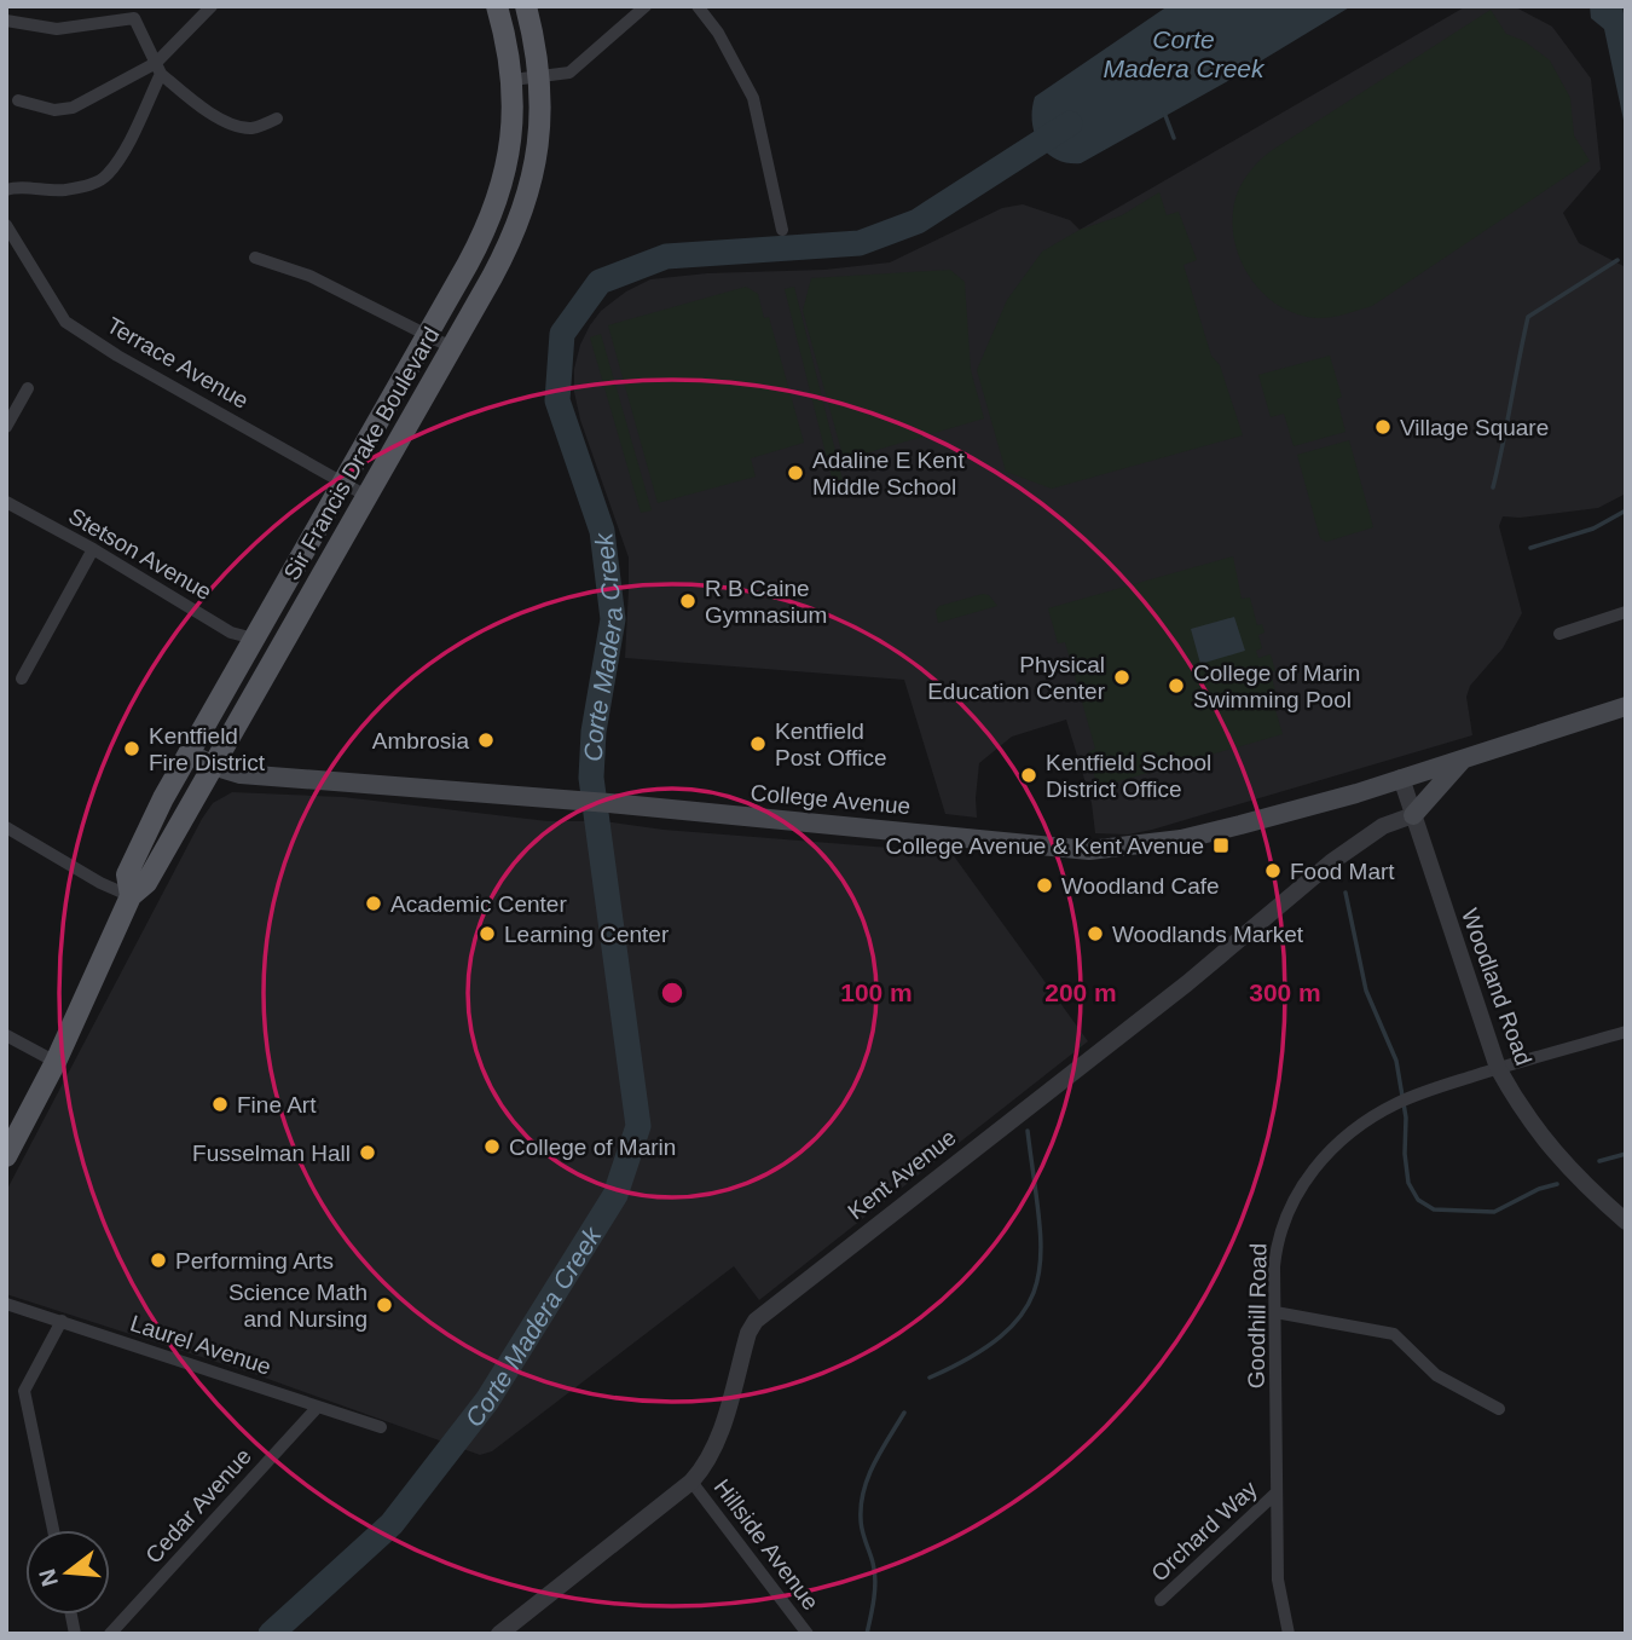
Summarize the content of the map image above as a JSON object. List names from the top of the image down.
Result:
{
  "streets": {
    "main road": ["Sir Francis Drake Boulevard", "College Avenue"],
    "street": [
      "Terrace Avenue",
      "Stetson Avenue",
      "Woodland Road",
      "Kent Avenue",
      "Goodhill Road",
      "Laurel Avenue",
      "Cedar Avenue",
      "Orchard Way",
      "Hillside Avenue"
    ]
  },
  "crossings": [
    ["Terrace Avenue", "Sir Francis Drake Boulevard"],
    ["Sir Francis Drake Boulevard", "Stetson Avenue"],
    ["Sir Francis Drake Boulevard", "College Avenue"],
    ["College Avenue", "Woodland Road"],
    ["Woodland Road", "Kent Avenue"],
    ["Woodland Road", "Goodhill Road"],
    ["Kent Avenue", "Hillside Avenue"],
    ["Goodhill Road", "Orchard Way"],
    ["Laurel Avenue", "Cedar Avenue"]
  ],
  "water": ["Corte Madera Creek"],
  "places": {
    "other": [
      "Village Square",
      "Adaline E Kent Middle School",
      "R B Caine Gymnasium",
      "Physical Education Center",
      "College of Marin Swimming Pool",
      "Ambrosia",
      "Kentfield Post Office",
      "Kentfield Fire District",
      "Kentfield School District Office",
      "Food Mart",
      "Woodland Cafe",
      "Academic Center",
      "Learning Center",
      "Woodlands Market",
      "Fine Art",
      "College of Marin",
      "Fusselman Hall",
      "Performing Arts",
      "Science Math and Nursing"
    ],
    "transit": ["College Avenue & Kent Avenue"]
  },
  "north": "left",
  "rings": ["100 m", "200 m", "300 m"]
}
